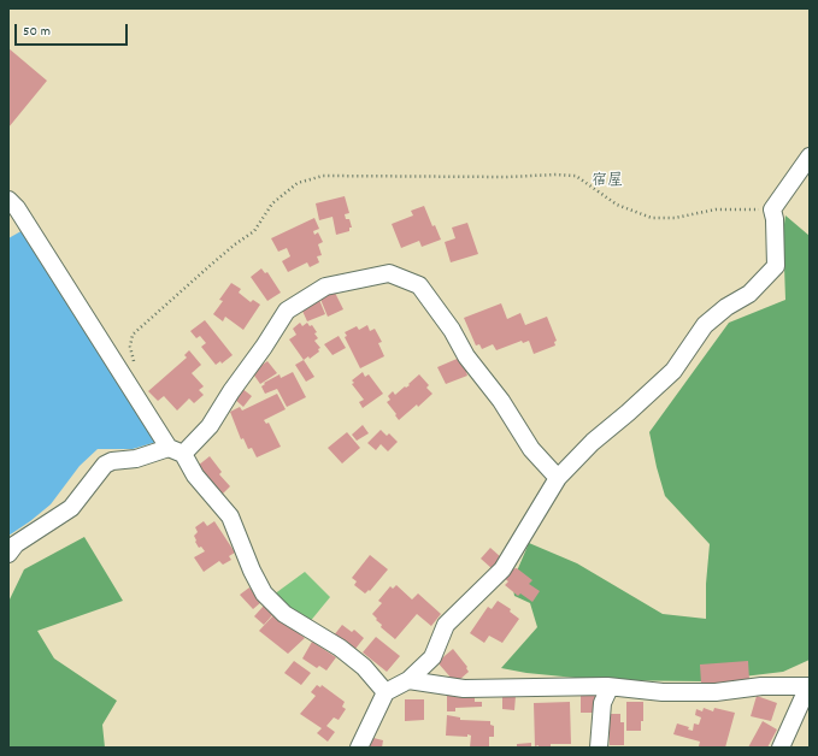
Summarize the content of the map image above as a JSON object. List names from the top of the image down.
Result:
{
  "districts": ["宿屋"],
  "scale_bar": "50 m"
}
